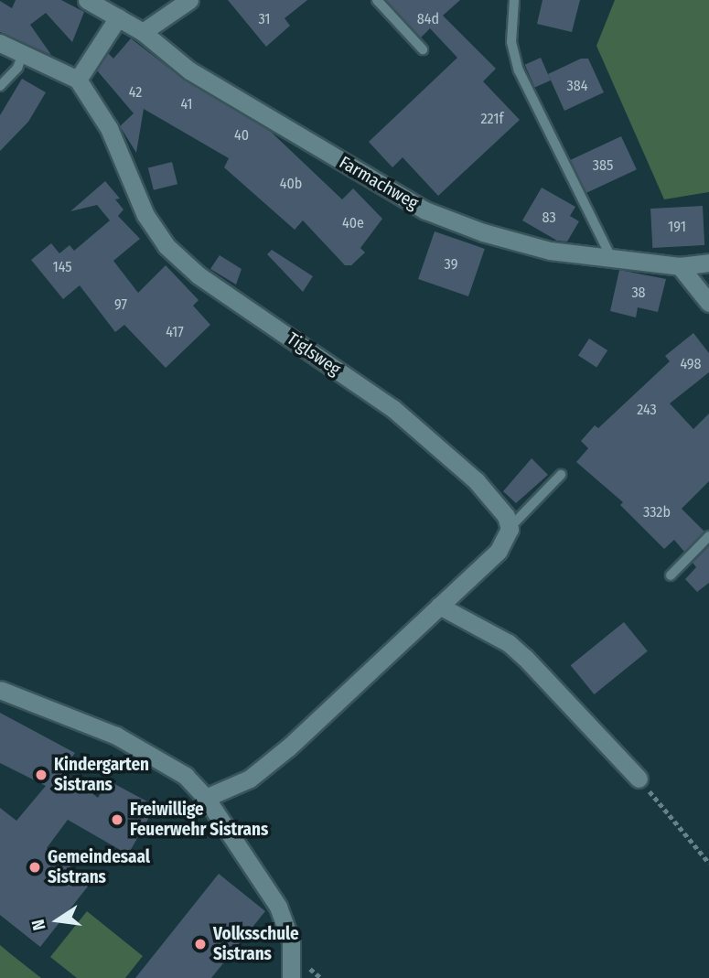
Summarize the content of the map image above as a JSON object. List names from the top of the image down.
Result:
{
  "streets": {
    "street": ["Farmachweg", "Tiglsweg"]
  },
  "places": [
    "Kindergarten Sistrans",
    "Freiwillige Feuerwehr Sistrans",
    "Gemeindesaal Sistrans",
    "Volksschule Sistrans"
  ],
  "house_numbers": [
    "31",
    "84d",
    "384",
    "42",
    "41",
    "221f",
    "40",
    "385",
    "40b",
    "83",
    "40e",
    "191",
    "39",
    "145",
    "38",
    "97",
    "417",
    "498",
    "243",
    "332b"
  ],
  "north": "left"
}
